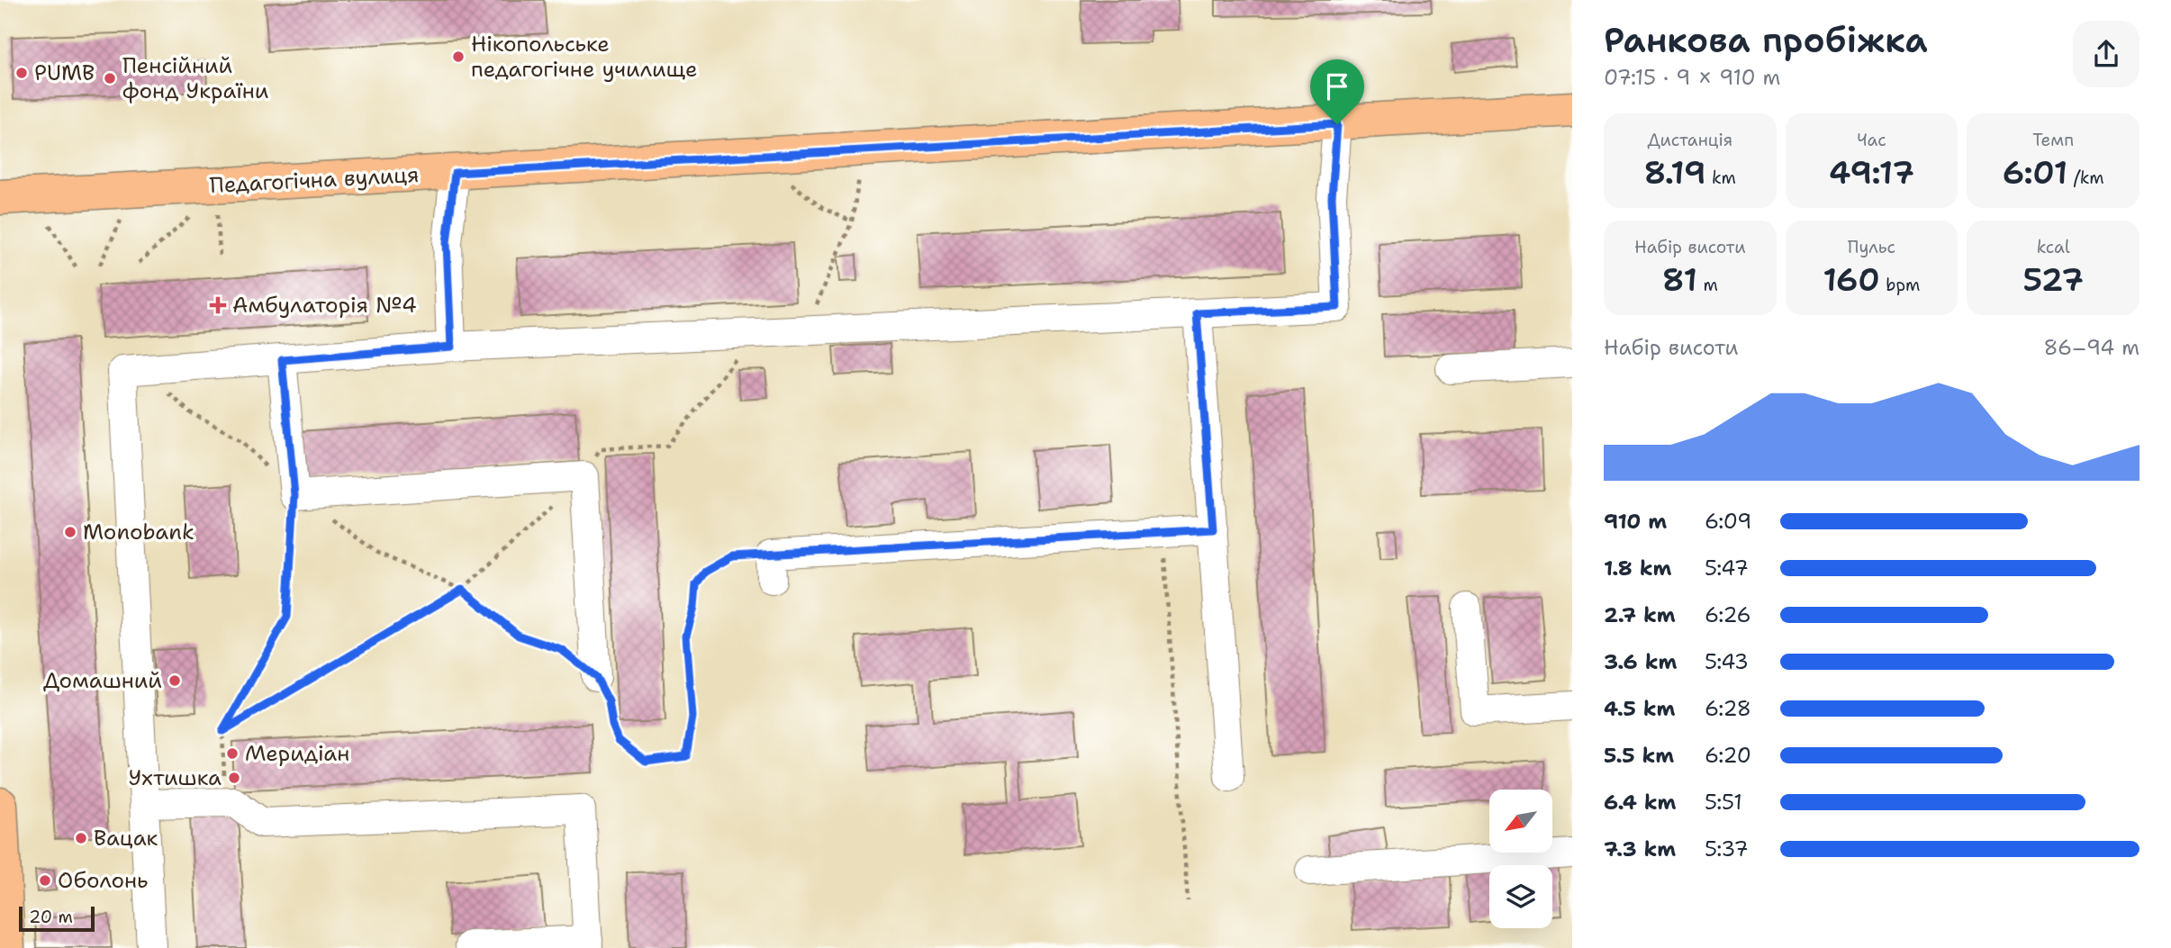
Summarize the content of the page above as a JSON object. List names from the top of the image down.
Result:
{
  "streets": {
    "main road": ["Педагогічна вулиця"]
  },
  "places": {
    "other": [
      "Нікопольське педагогічне училище",
      "PUMB",
      "Пенсійний фонд України",
      "Monobank",
      "Домашний",
      "Меридіан",
      "Ухтишка",
      "Вацак",
      "Оболонь"
    ],
    "health": ["Амбулаторія №4"]
  },
  "scale_bar": "20 m",
  "north": "bottom left",
  "page": {
    "heading": ["Ранкова пробіжка", "07:15 · 9 × 910 m"],
    "stats": [
      ["Дистанція", "8.19 km"],
      ["Час", "49:17"],
      ["Темп", "6:01 /km"],
      ["Набір висоти", "81 m"],
      ["Пульс", "160 bpm"],
      ["kcal", "527"]
    ],
    "chart": ["Набір висоти", "86–94 m"],
    "list": [
      {
        "name": "910 m",
        "note": "6:09"
      },
      {
        "name": "1.8 km",
        "note": "5:47"
      },
      {
        "name": "2.7 km",
        "note": "6:26"
      },
      {
        "name": "3.6 km",
        "note": "5:43"
      },
      {
        "name": "4.5 km",
        "note": "6:28"
      },
      {
        "name": "5.5 km",
        "note": "6:20"
      },
      {
        "name": "6.4 km",
        "note": "5:51"
      },
      {
        "name": "7.3 km",
        "note": "5:37"
      }
    ],
    "scale": "20 m"
  }
}
